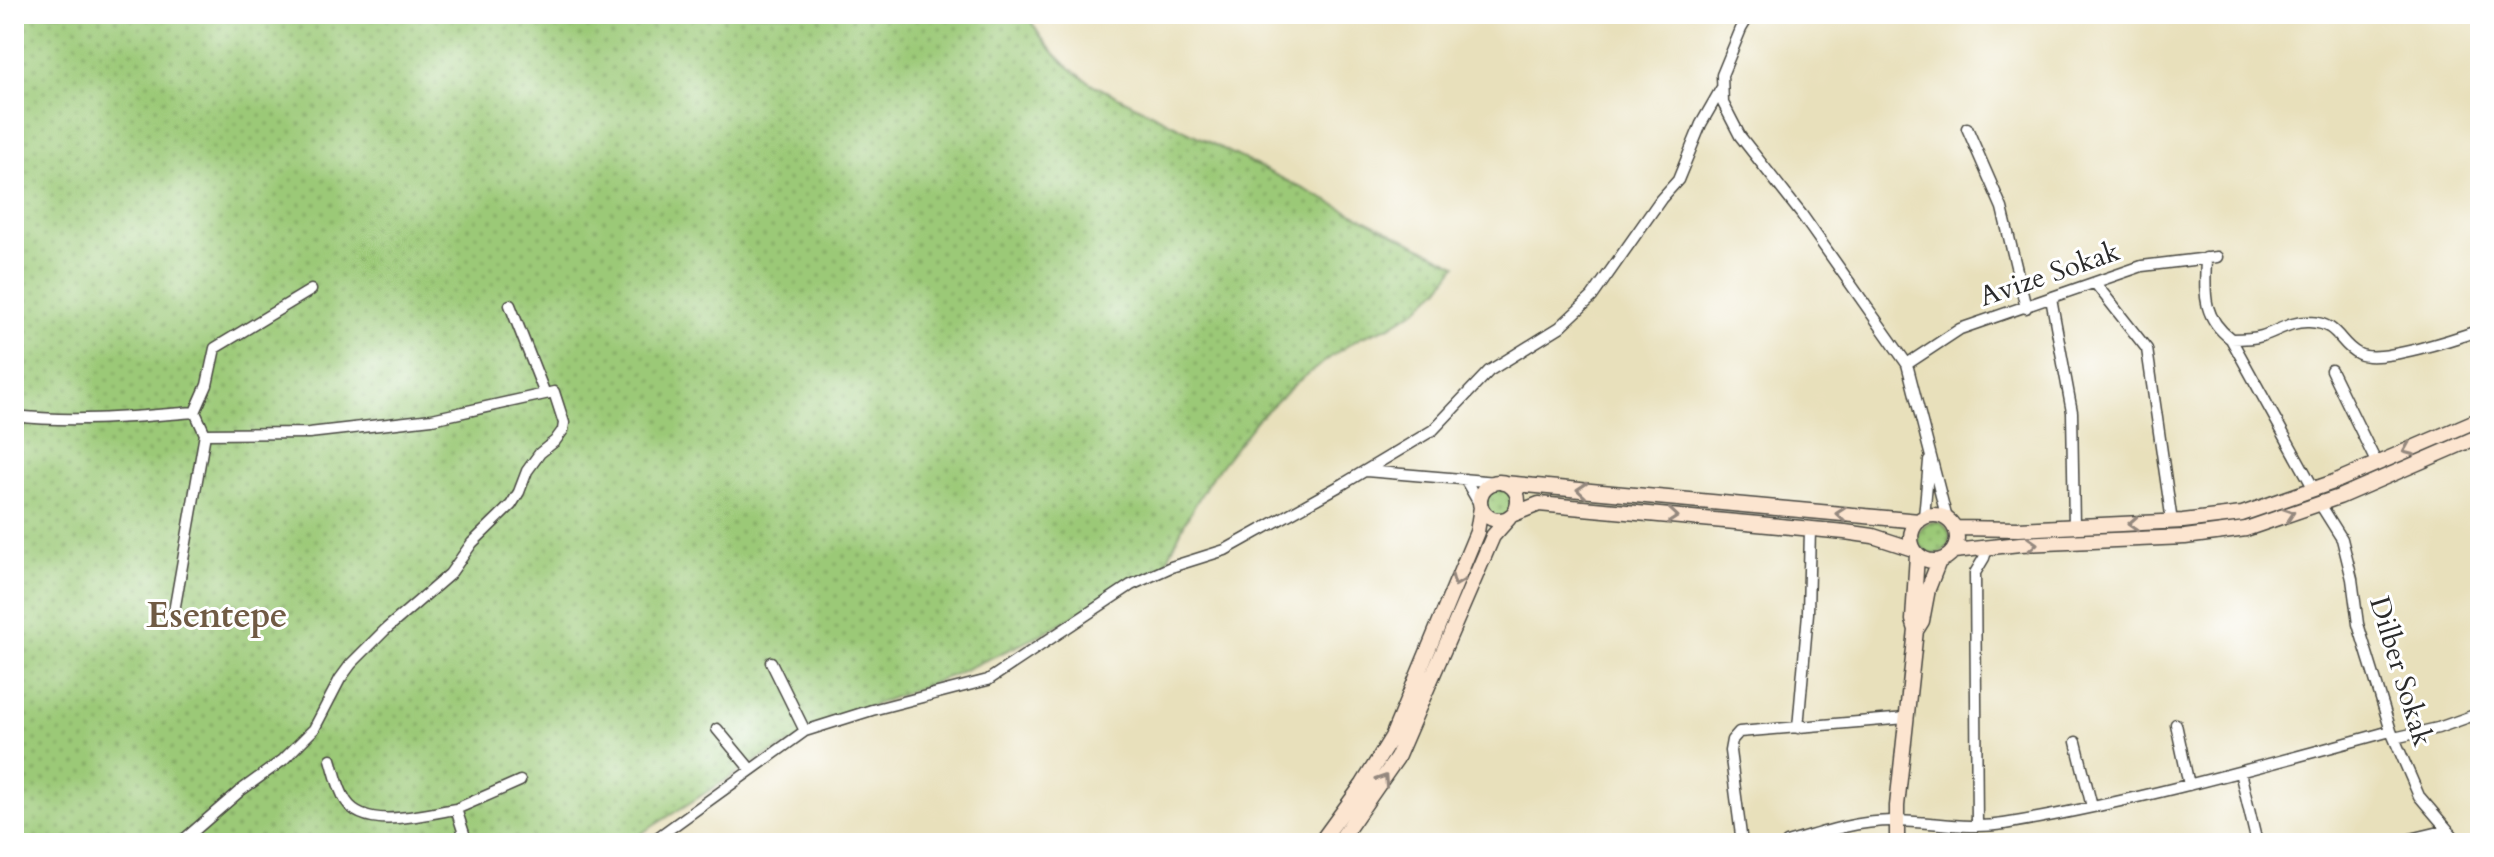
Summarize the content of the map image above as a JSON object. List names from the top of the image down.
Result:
{
  "streets": {
    "street": ["Avize Sokak", "Dilber Sokak"]
  },
  "districts": ["Esentepe"]
}
